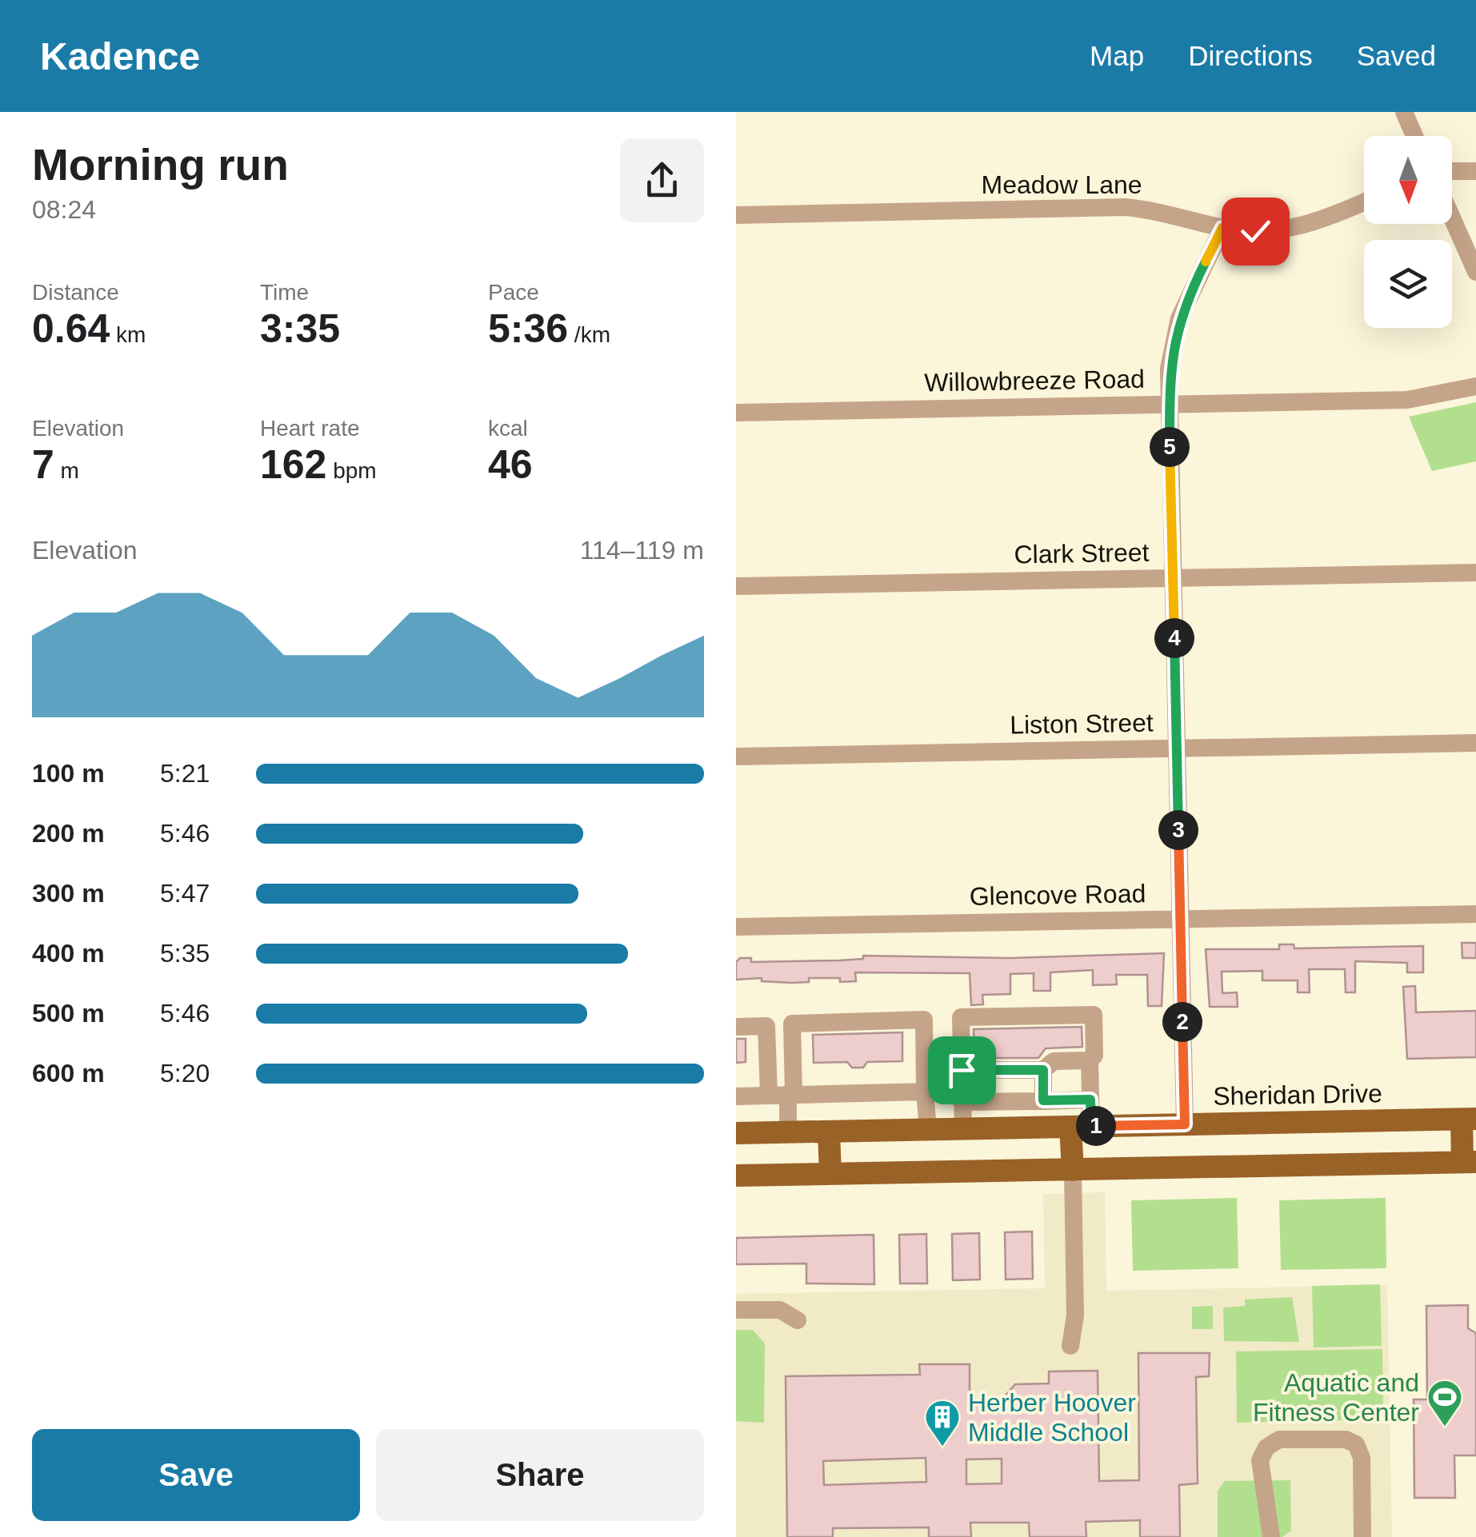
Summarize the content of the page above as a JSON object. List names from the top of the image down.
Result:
{
  "streets": {
    "main road": ["Sheridan Drive"],
    "street": [
      "Meadow Lane",
      "Willowbreeze Road",
      "Clark Street",
      "Liston Street",
      "Glencove Road"
    ]
  },
  "places": {
    "sports": ["Aquatic and Fitness Center"],
    "building": ["Herber Hoover Middle School"]
  },
  "north": "bottom",
  "page": {
    "header": "Kadence",
    "nav": ["Map", "Directions", "Saved"],
    "heading": ["Morning run", "08:24"],
    "stats": [
      ["Distance", "0.64 km"],
      ["Time", "3:35"],
      ["Pace", "5:36 /km"],
      ["Elevation", "7 m"],
      ["Heart rate", "162 bpm"],
      ["kcal", "46"]
    ],
    "pins": [
      "5",
      "4",
      "3",
      "2",
      "1"
    ],
    "chart": ["Elevation", "114–119 m"],
    "list": [
      {
        "name": "100 m",
        "note": "5:21"
      },
      {
        "name": "200 m",
        "note": "5:46"
      },
      {
        "name": "300 m",
        "note": "5:47"
      },
      {
        "name": "400 m",
        "note": "5:35"
      },
      {
        "name": "500 m",
        "note": "5:46"
      },
      {
        "name": "600 m",
        "note": "5:20"
      }
    ],
    "buttons": ["Save", "Share"]
  }
}
